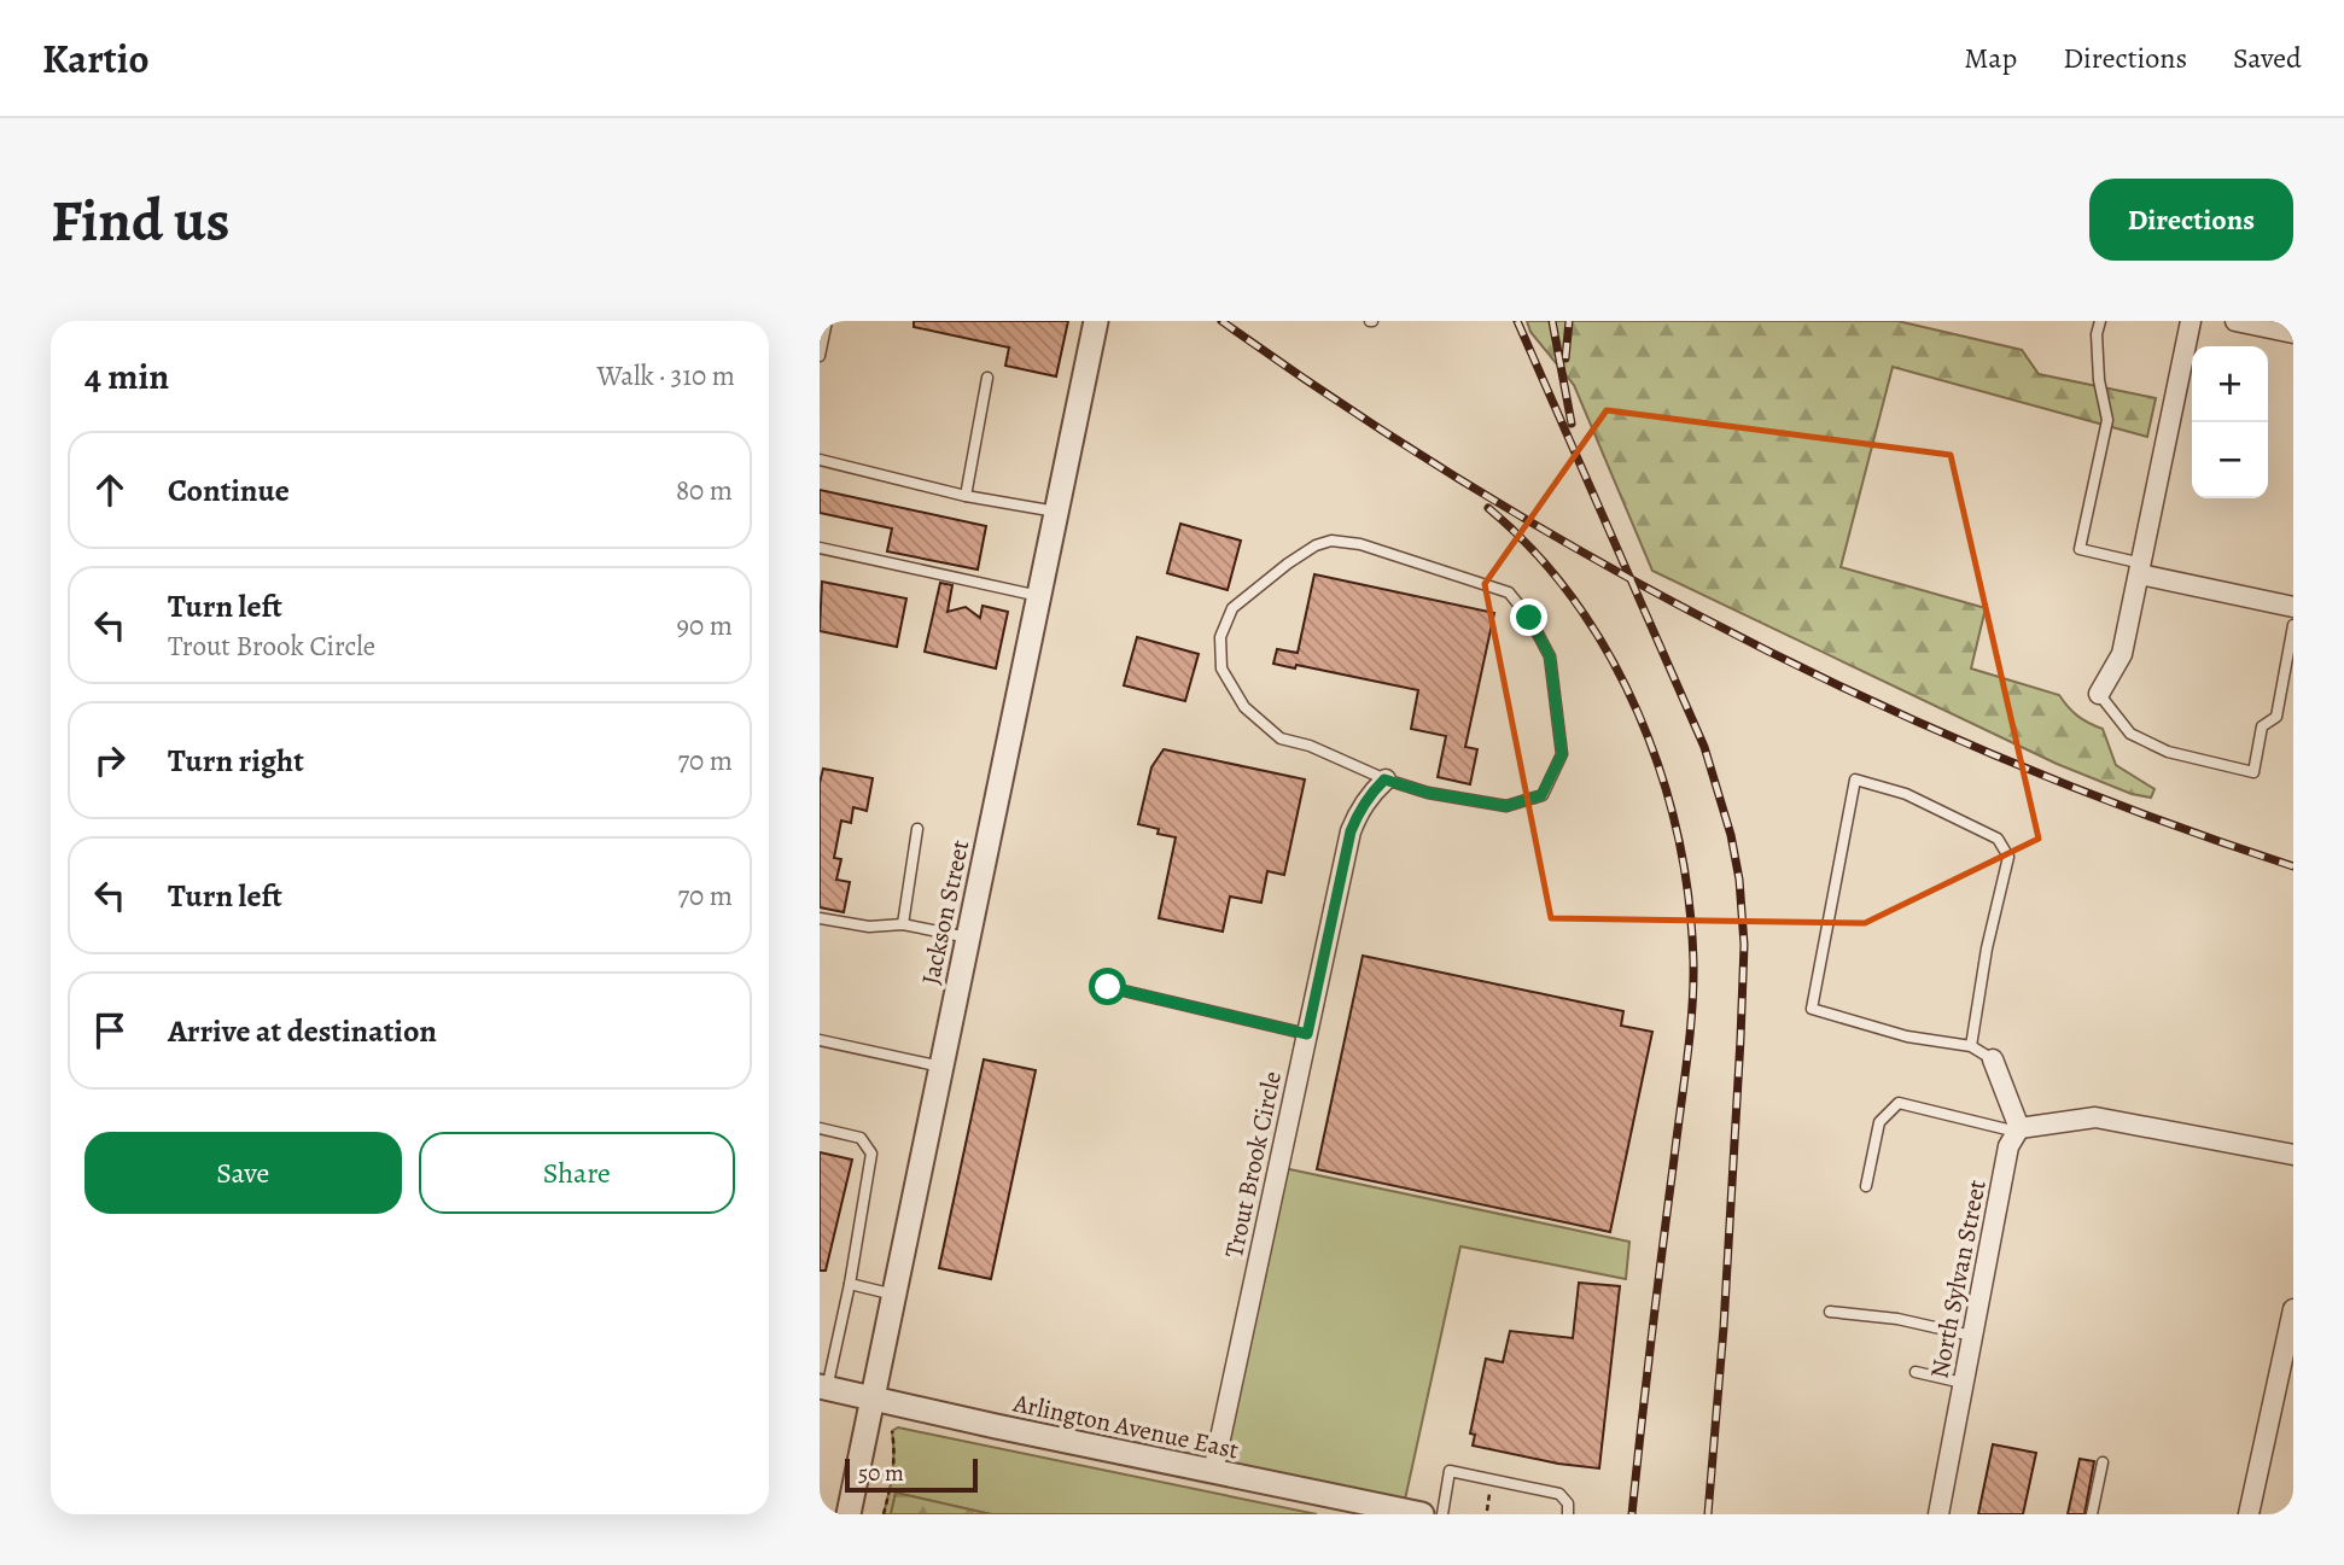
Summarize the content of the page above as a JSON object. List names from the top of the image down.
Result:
{
  "streets": {
    "street": [
      "Jackson Street",
      "Trout Brook Circle",
      "North Sylvan Street",
      "Arlington Avenue East"
    ]
  },
  "crossings": [
    ["Jackson Street", "Arlington Avenue East"],
    ["Trout Brook Circle", "Arlington Avenue East"]
  ],
  "scale_bar": "50 m",
  "page": {
    "header": "Kartio",
    "nav": ["Map", "Directions", "Saved"],
    "buttons": [
      "Directions",
      ["Save", "Share"]
    ],
    "title": "Find us",
    "heading": ["4 min", "Walk · 310 m"],
    "map_buttons": ["+", "−"],
    "list": [
      ["Continue", "80 m"],
      ["Turn left", "Trout Brook Circle", "90 m"],
      ["Turn right", "70 m"],
      ["Turn left", "70 m"],
      "Arrive at destination"
    ],
    "scale": "50 m"
  }
}
